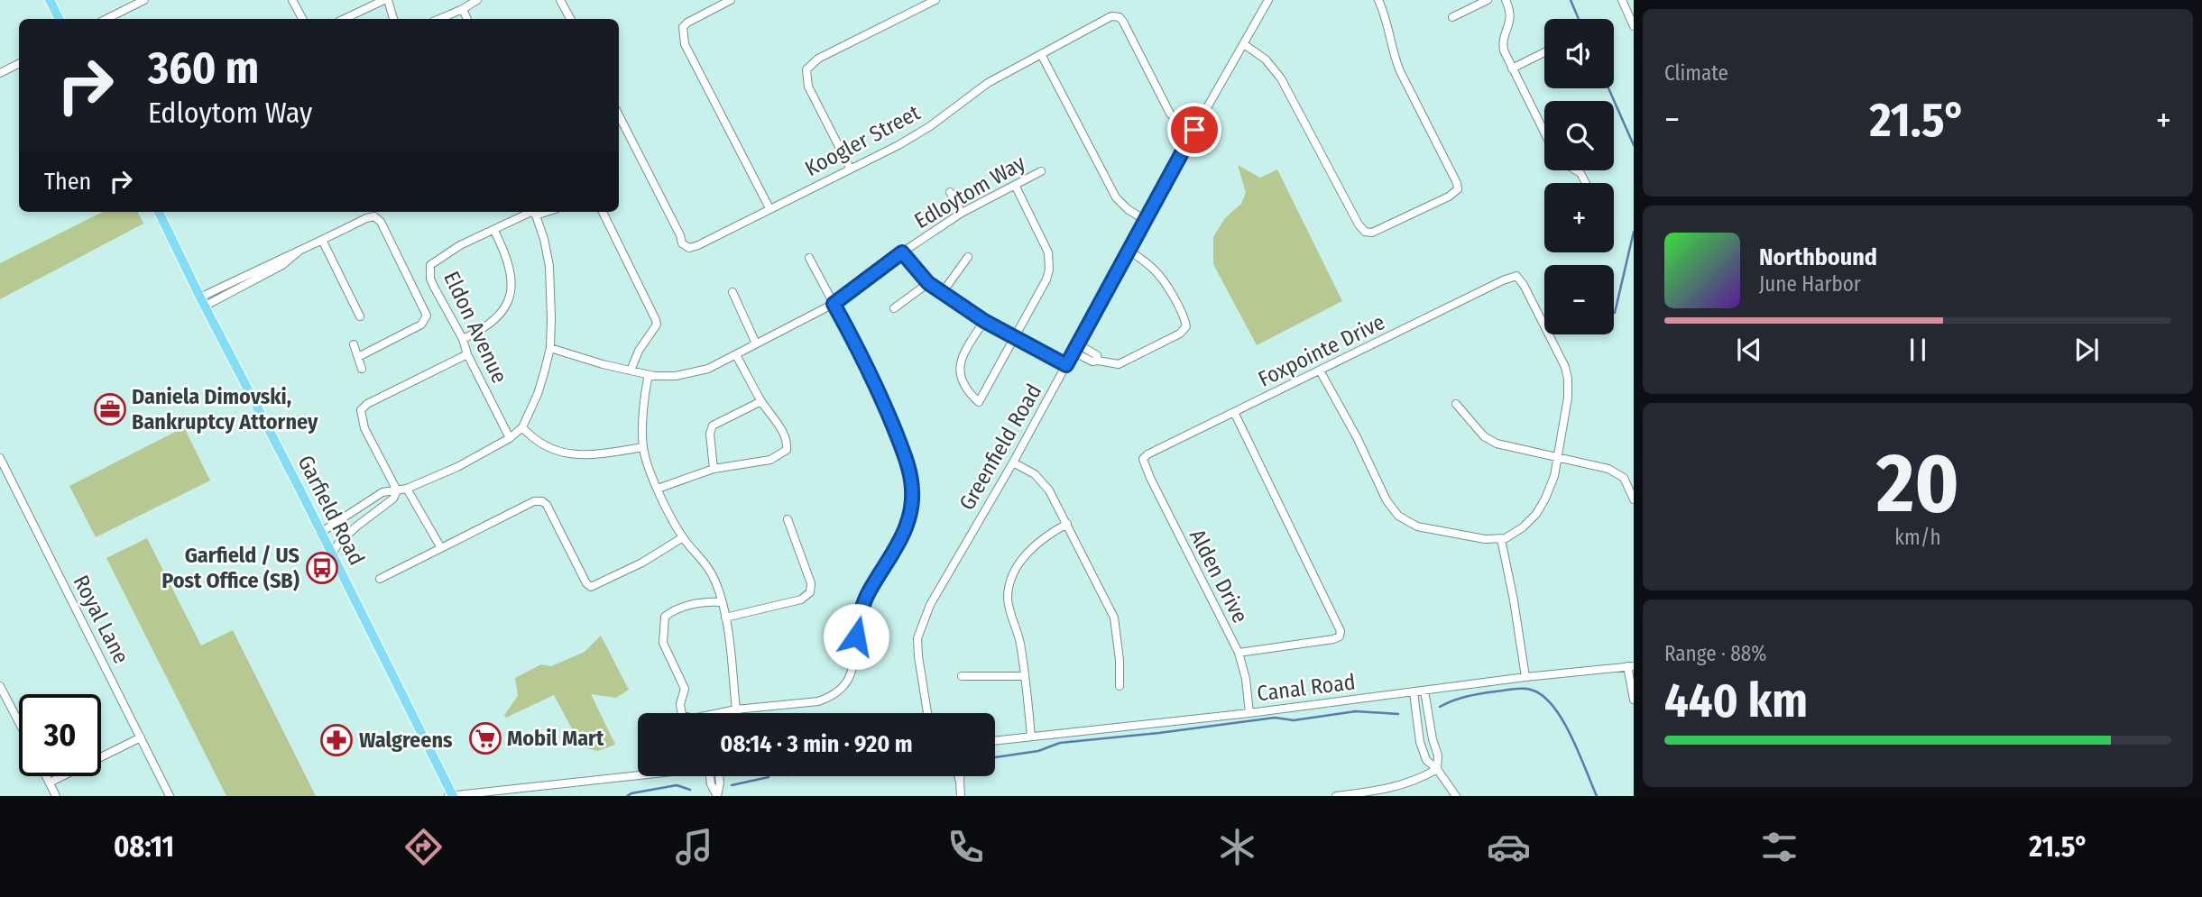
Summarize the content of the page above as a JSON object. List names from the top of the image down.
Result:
{
  "streets": {
    "main road": ["Garfield Road"],
    "street": [
      "Koogler Street",
      "Edloytom Way",
      "Eldon Avenue",
      "Foxpointe Drive",
      "Greenfield Road",
      "Alden Drive",
      "Royal Lane",
      "Canal Road"
    ]
  },
  "crossings": [
    ["Koogler Street", "Greenfield Road"],
    ["Foxpointe Drive", "Alden Drive"],
    ["Alden Drive", "Canal Road"]
  ],
  "places": {
    "office": ["Daniela Dimovski, Bankruptcy Attorney"],
    "bus stop": ["Garfield / US Post Office (SB)"],
    "supermarket": ["Mobil Mart"],
    "pharmacy": ["Walgreens"]
  },
  "page": {
    "tile": [
      "Climate",
      ["20", "km/h"],
      ["Range · 88%", "440 km"]
    ],
    "map_buttons": ["+", "−"],
    "turn": ["360 m", "Edloytom Way"],
    "heat": ["−", "21.5°", "+"],
    "then": "Then",
    "song": ["Northbound", "June Harbor"],
    "limit": "30",
    "trip": "08:14 · 3 min · 920 m",
    "tabs": ["08:11", "21.5°"]
  }
}
